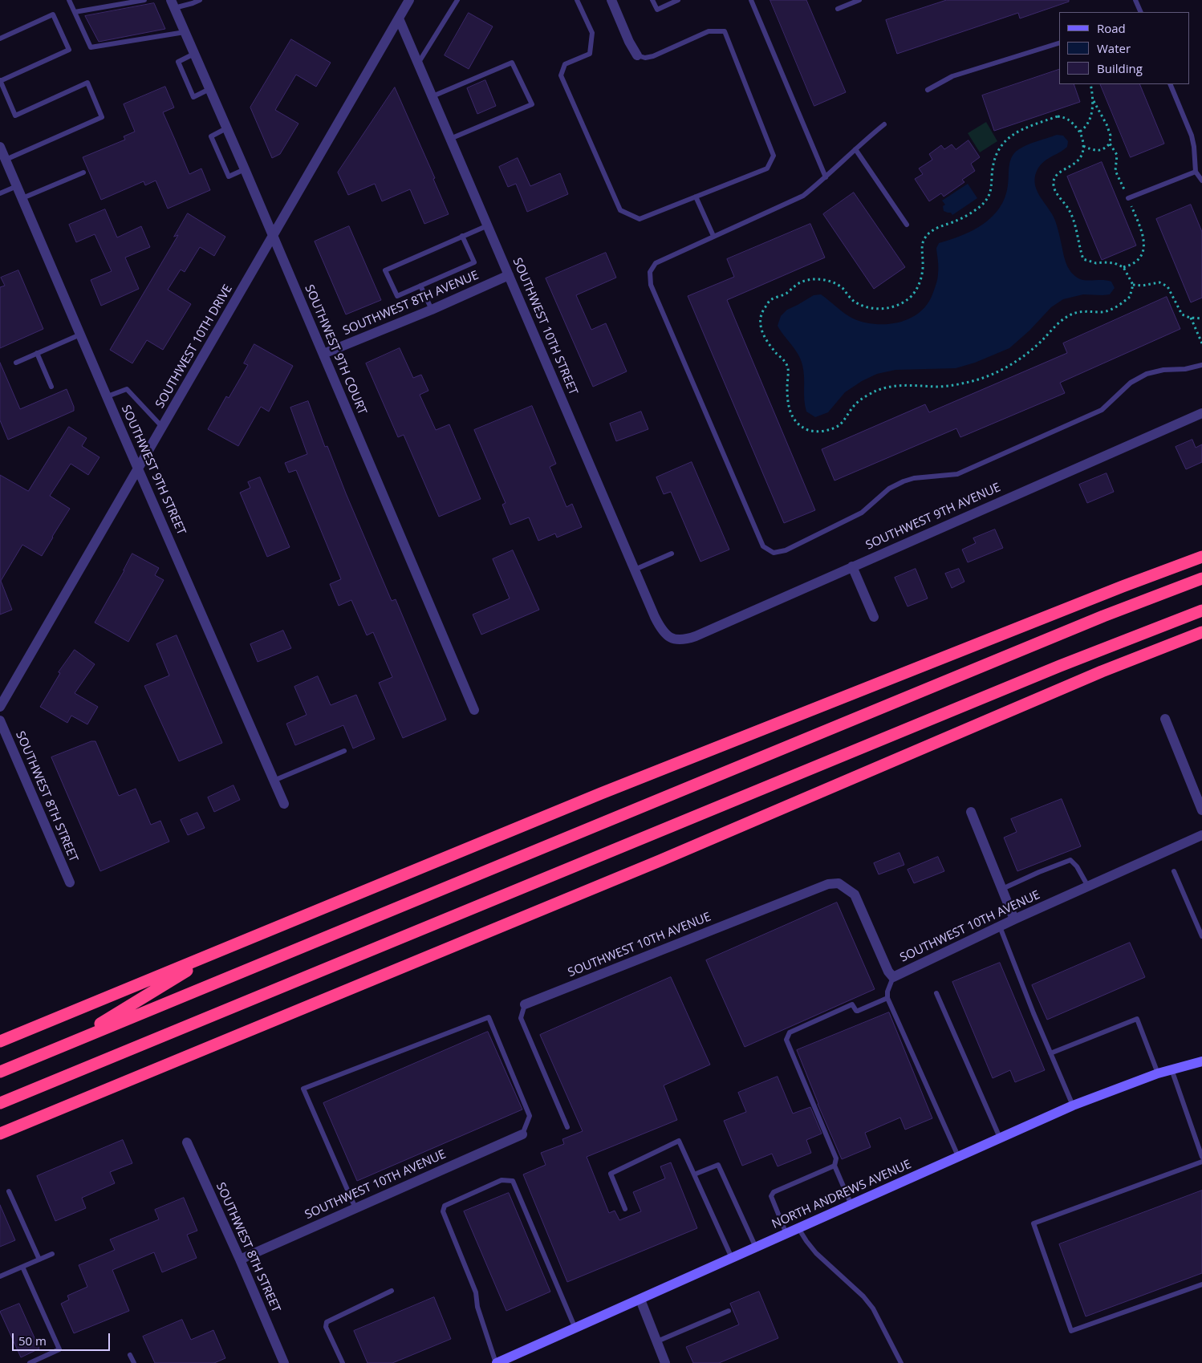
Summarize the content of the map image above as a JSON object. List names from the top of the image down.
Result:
{
  "streets": {
    "main road": ["NORTH ANDREWS AVENUE"],
    "street": [
      "SOUTHWEST 8TH AVENUE",
      "SOUTHWEST 10TH STREET",
      "SOUTHWEST 10TH DRIVE",
      "SOUTHWEST 9TH COURT",
      "SOUTHWEST 9TH STREET",
      "SOUTHWEST 9TH AVENUE",
      "SOUTHWEST 8TH STREET",
      "SOUTHWEST 10TH AVENUE"
    ]
  },
  "crossings": [
    ["SOUTHWEST 8TH AVENUE", "SOUTHWEST 10TH STREET"],
    ["SOUTHWEST 8TH AVENUE", "SOUTHWEST 9TH COURT"],
    ["SOUTHWEST 10TH STREET", "SOUTHWEST 10TH DRIVE"],
    ["SOUTHWEST 10TH STREET", "SOUTHWEST 9TH AVENUE"],
    ["SOUTHWEST 10TH DRIVE", "SOUTHWEST 9TH COURT"],
    ["SOUTHWEST 10TH DRIVE", "SOUTHWEST 9TH STREET"],
    ["SOUTHWEST 8TH STREET", "SOUTHWEST 10TH AVENUE"]
  ],
  "legend": ["Road", "Water", "Building"],
  "scale_bar": "50 m"
}
